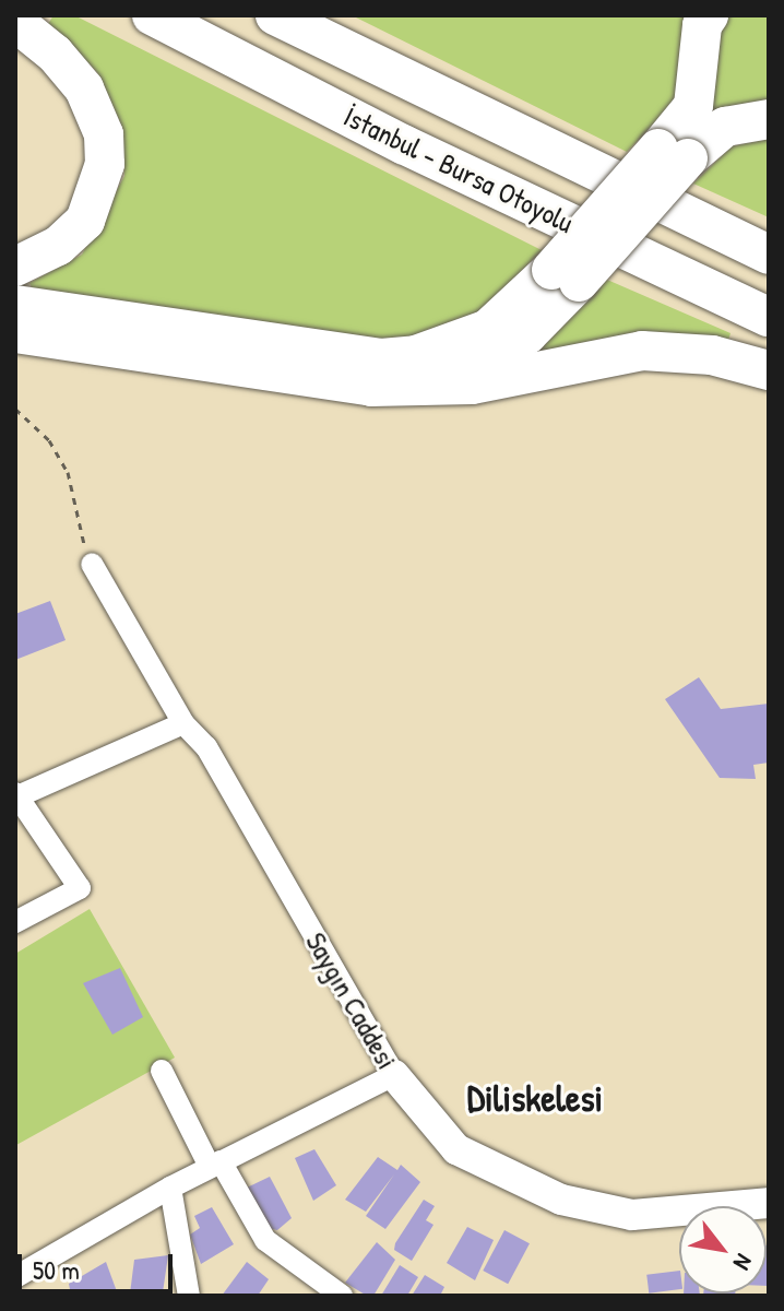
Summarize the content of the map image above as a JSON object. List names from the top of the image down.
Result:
{
  "streets": {
    "highway": ["İstanbul - Bursa Otoyolu"],
    "street": ["Saygın Caddesi"]
  },
  "districts": ["Diliskelesi"],
  "scale_bar": "50 m",
  "north": "bottom right"
}
